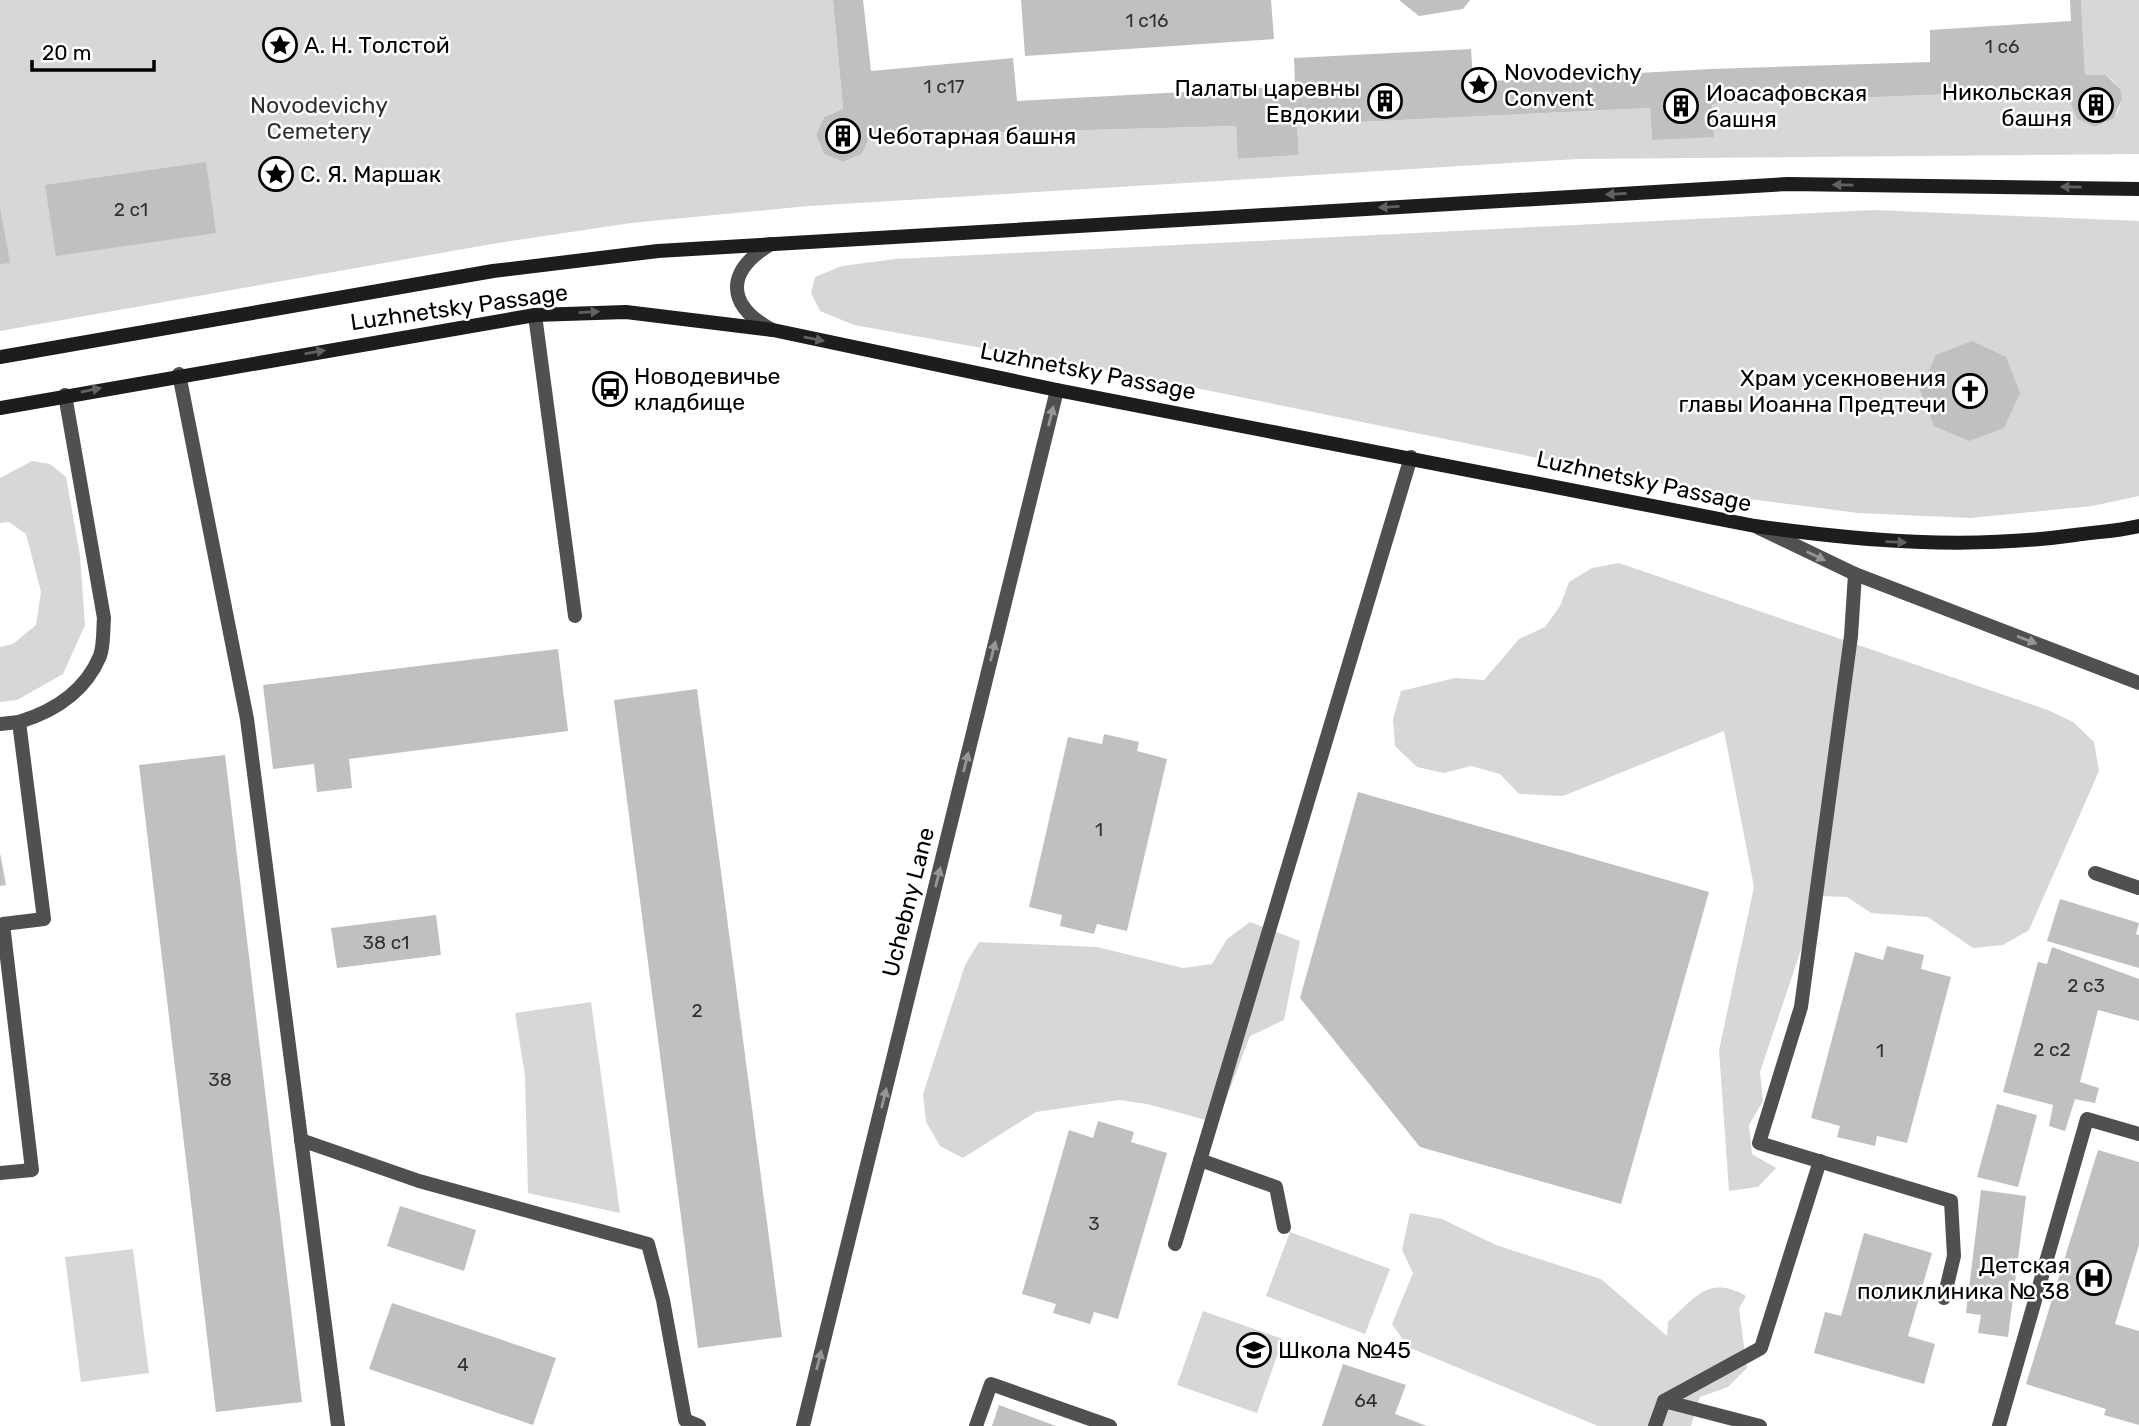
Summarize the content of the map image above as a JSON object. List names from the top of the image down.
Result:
{
  "streets": {
    "main road": ["Luzhnetsky Passage"],
    "street": ["Uchebny Lane"]
  },
  "crossings": [
    ["Luzhnetsky Passage", "Uchebny Lane"]
  ],
  "one_way": ["Uchebny Lane"],
  "parks": ["Novodevichy Cemetery"],
  "places": {
    "place": ["А. Н. Толстой", "Novodevichy Convent", "С. Я. Маршак"],
    "building": [
      "Палаты царевны Евдокии",
      "Никольская башня",
      "Иоасафовская башня",
      "Чеботарная башня"
    ],
    "bus stop": ["Новодевичье кладбище"],
    "church": ["Храм усекновения главы Иоанна Предтечи"],
    "hospital": ["Детская поликлиника № 38"],
    "school or university": ["Школа №45"]
  },
  "house_numbers": [
    "1 с16",
    "1 с6",
    "1 с17",
    "2 с1",
    "1",
    "38 с1",
    "2 с3",
    "2",
    "2 с2",
    "1",
    "38",
    "3",
    "4",
    "64"
  ],
  "scale_bar": "20 m"
}
